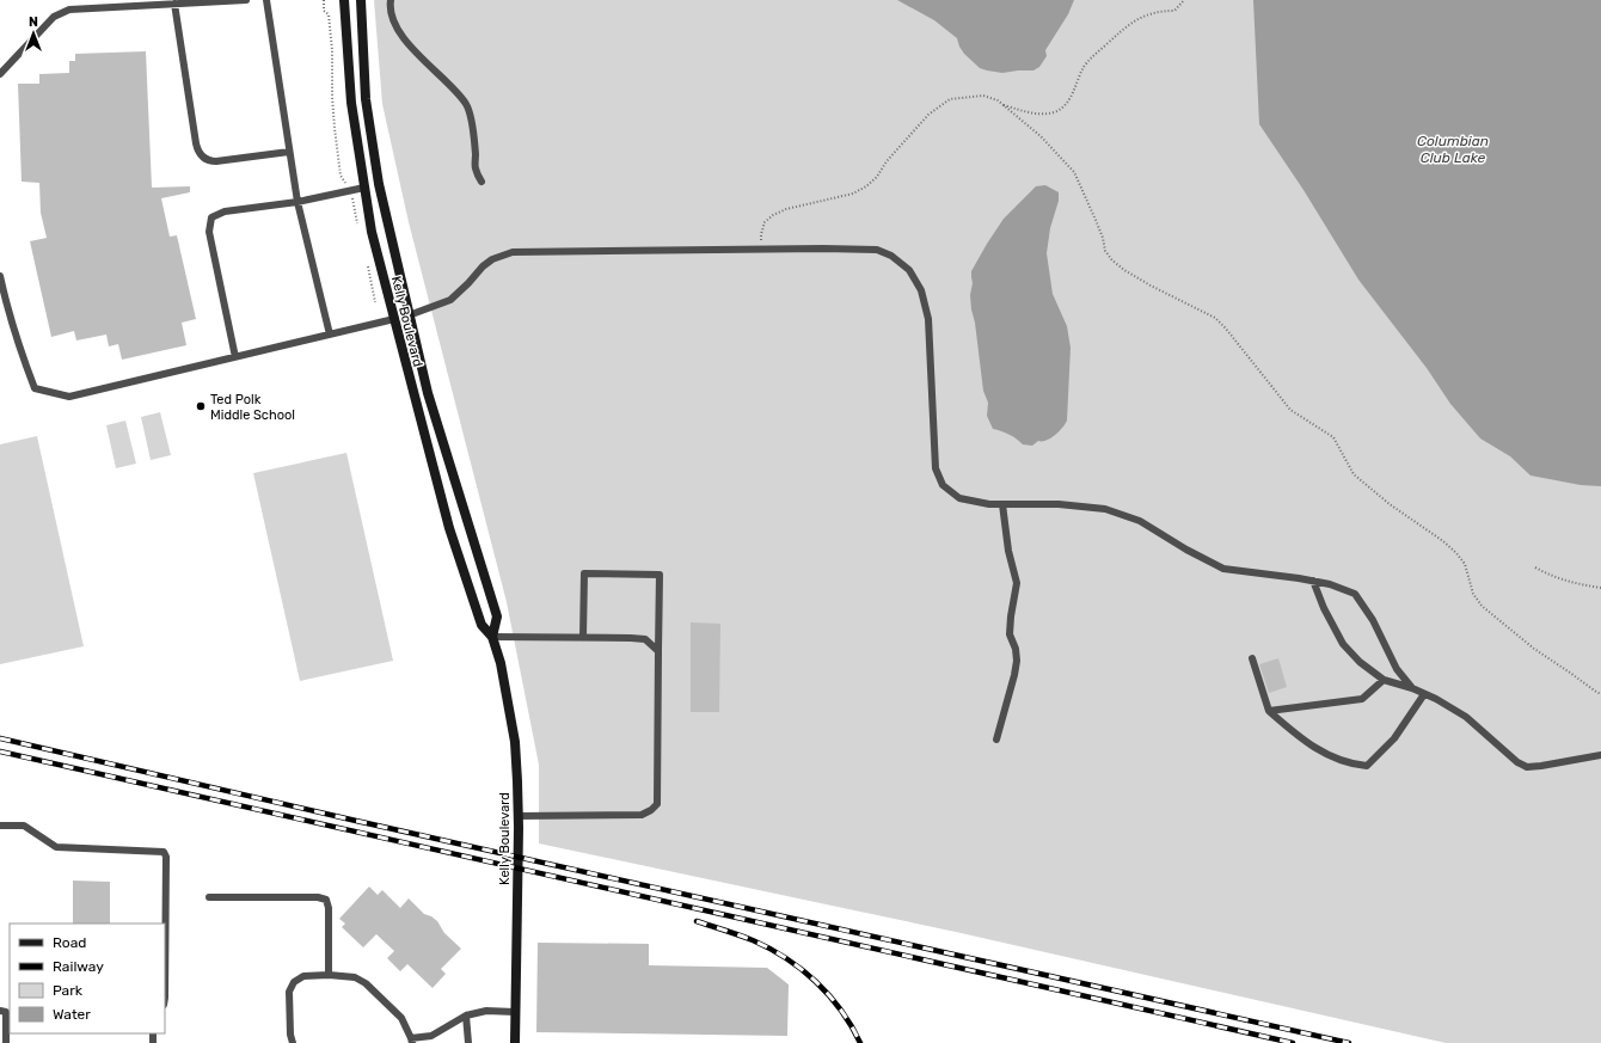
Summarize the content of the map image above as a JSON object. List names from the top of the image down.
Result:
{
  "streets": {
    "street": ["Kelly Boulevard"]
  },
  "water": ["Columbian Club Lake"],
  "places": ["Ted Polk Middle School"],
  "legend": [
    "Road",
    "Railway",
    "Park",
    "Water"
  ],
  "north": "top"
}
